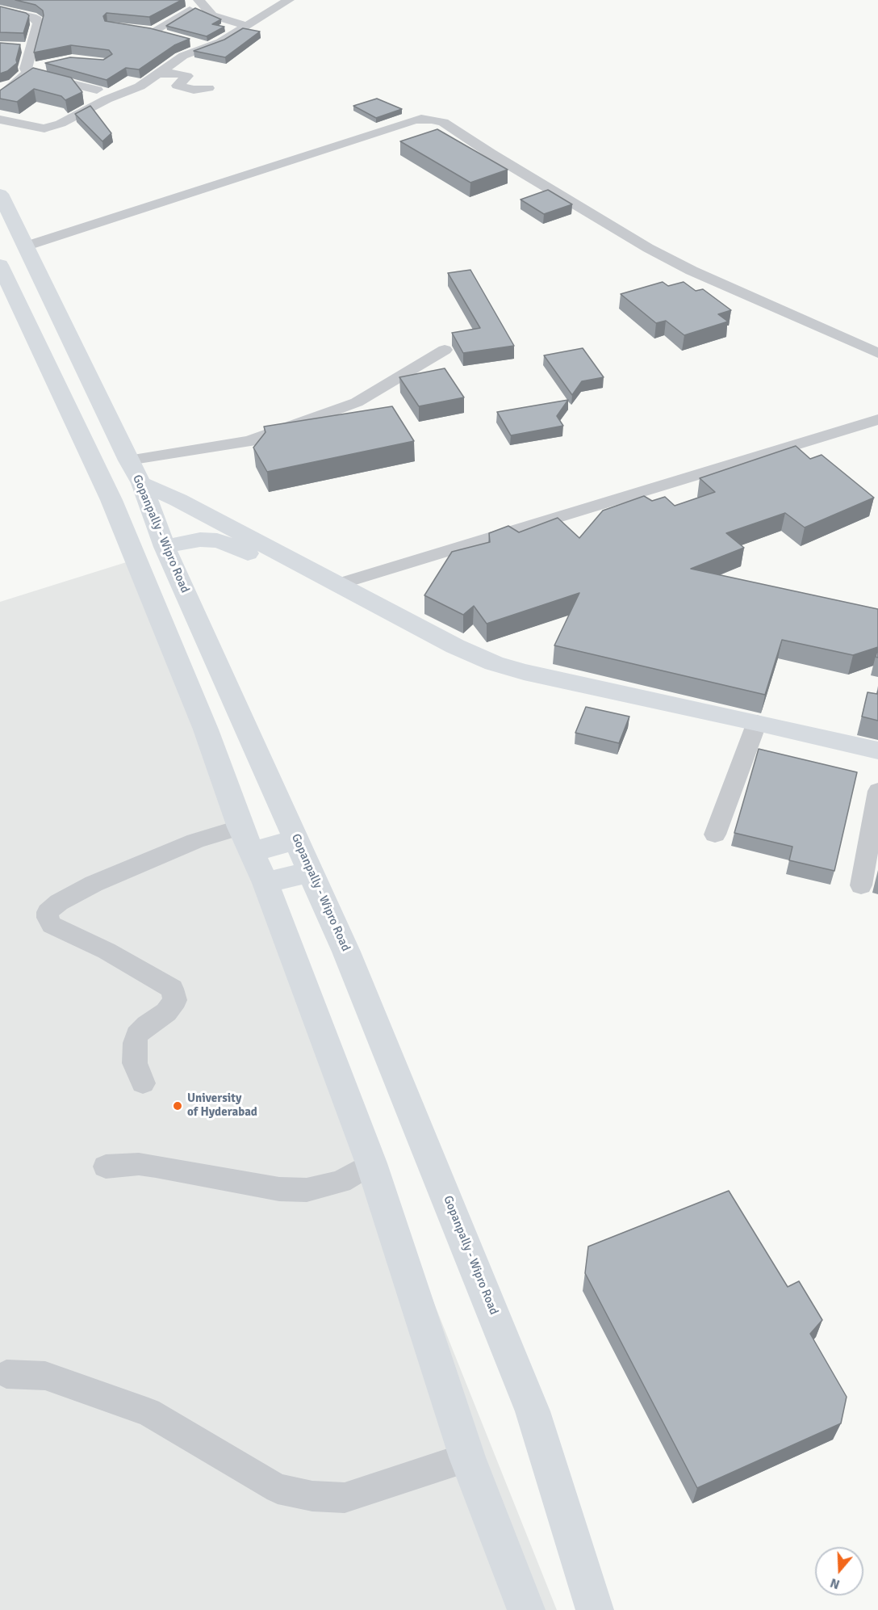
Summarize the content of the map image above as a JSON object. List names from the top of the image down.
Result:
{
  "streets": {
    "main road": ["Gopanpally - Wipro Road"]
  },
  "places": ["University of Hyderabad"],
  "north": "bottom"
}
